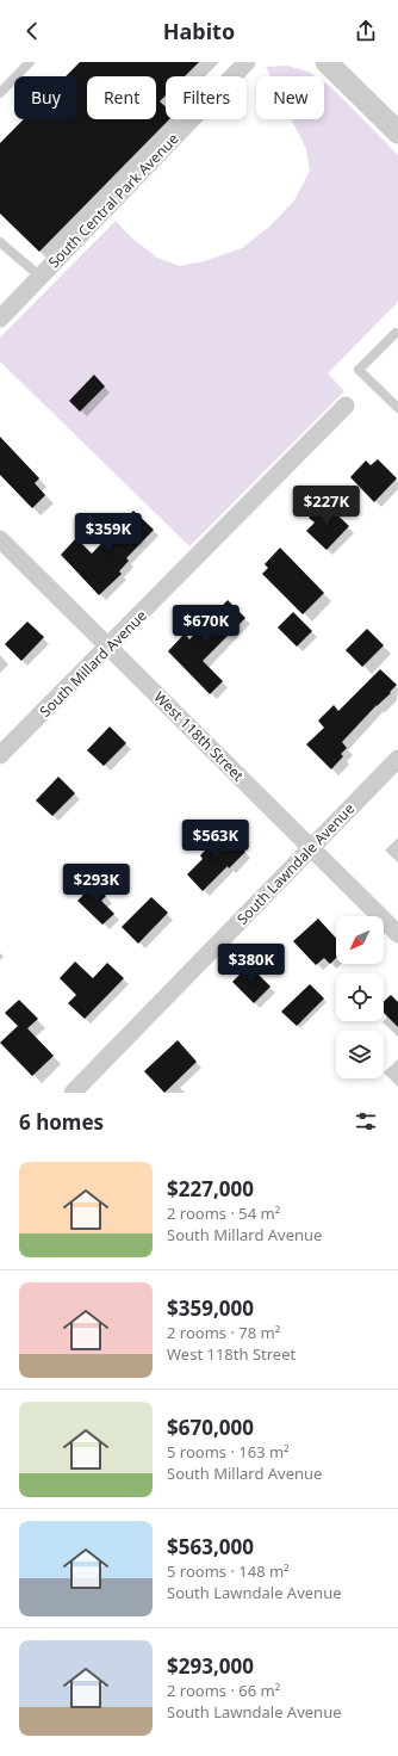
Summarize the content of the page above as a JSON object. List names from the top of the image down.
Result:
{
  "streets": {
    "street": [
      "South Central Park Avenue",
      "South Millard Avenue",
      "West 118th Street",
      "South Lawndale Avenue"
    ]
  },
  "crossings": [
    ["South Millard Avenue", "West 118th Street"],
    ["West 118th Street", "South Lawndale Avenue"]
  ],
  "north": "bottom left",
  "page": {
    "header": "Habito",
    "chip": [
      "Buy",
      "Rent",
      "Filters",
      "New"
    ],
    "price": [
      "$227K",
      "$359K",
      "$670K",
      "$563K",
      "$293K",
      "$380K"
    ],
    "heading": "6 homes",
    "list": [
      {
        "name": "$227,000",
        "note": "2 rooms · 54 m² · South Millard Avenue"
      },
      {
        "name": "$359,000",
        "note": "2 rooms · 78 m² · West 118th Street"
      },
      {
        "name": "$670,000",
        "note": "5 rooms · 163 m² · South Millard Avenue"
      },
      {
        "name": "$563,000",
        "note": "5 rooms · 148 m² · South Lawndale Avenue"
      },
      {
        "name": "$293,000",
        "note": "2 rooms · 66 m² · South Lawndale Avenue"
      }
    ]
  }
}
